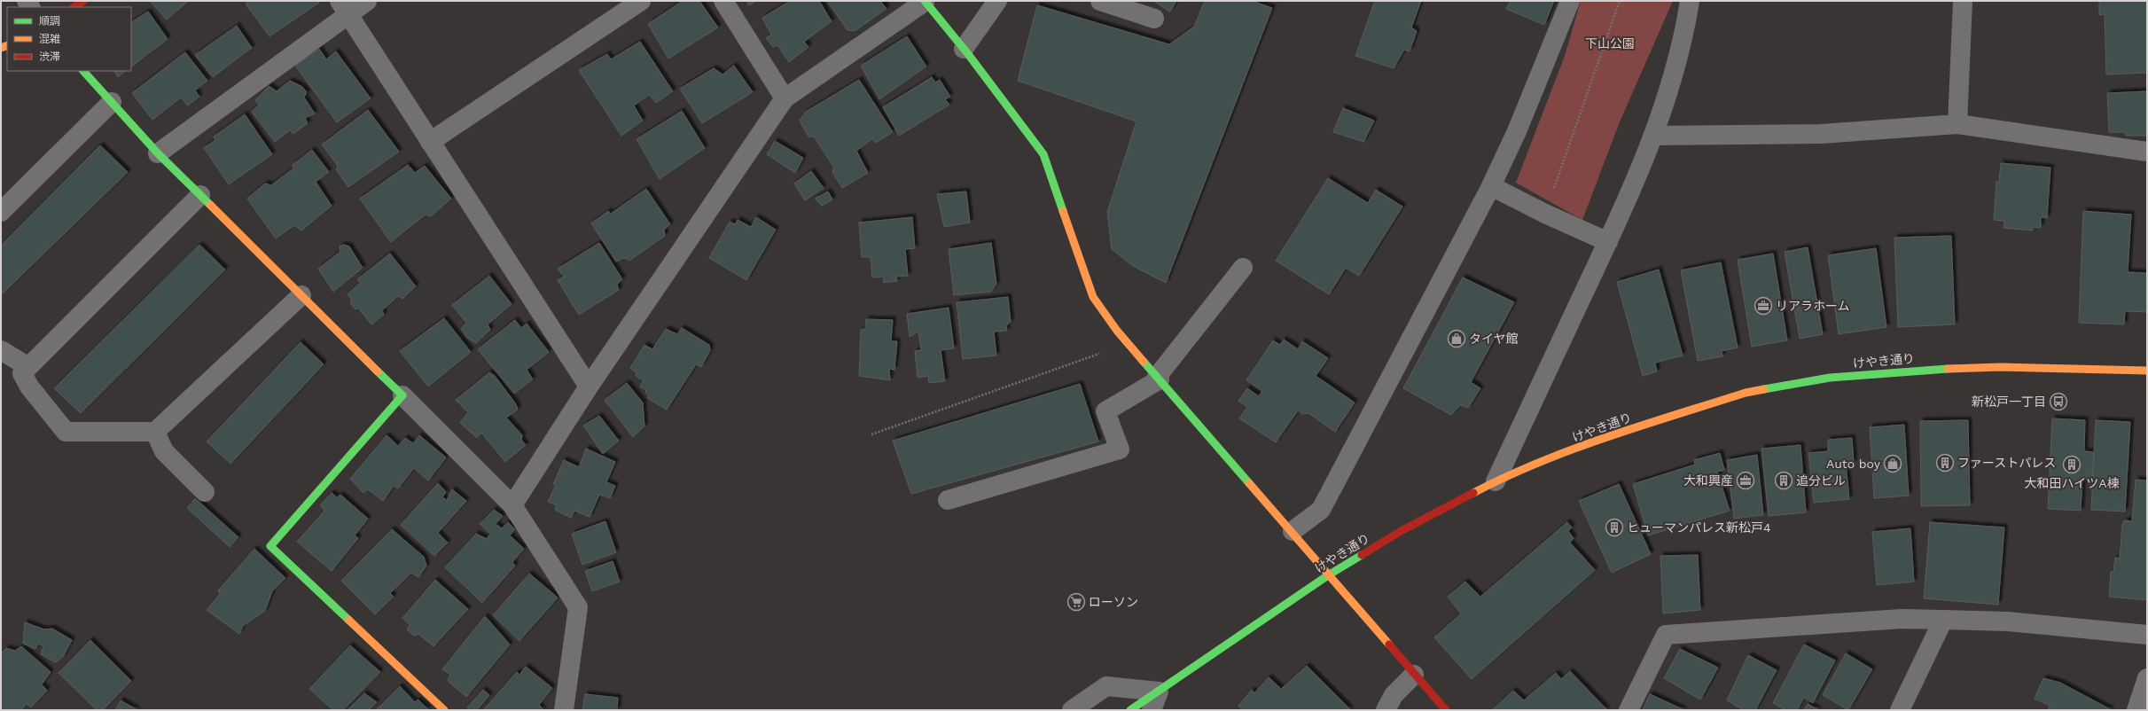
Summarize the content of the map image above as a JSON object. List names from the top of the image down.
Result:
{
  "streets": {
    "street": ["けやき通り"]
  },
  "parks": ["下山公園"],
  "places": {
    "office": ["リアラホーム", "大和興産"],
    "shop": ["タイヤ館", "Auto boy"],
    "bus stop": ["新松戸一丁目"],
    "building": [
      "ファーストパレス",
      "大和田ハイツA棟",
      "追分ビル",
      "ヒューマンパレス新松戸4"
    ],
    "supermarket": ["ローソン"]
  },
  "legend": ["順調", "混雑", "渋滞"]
}
